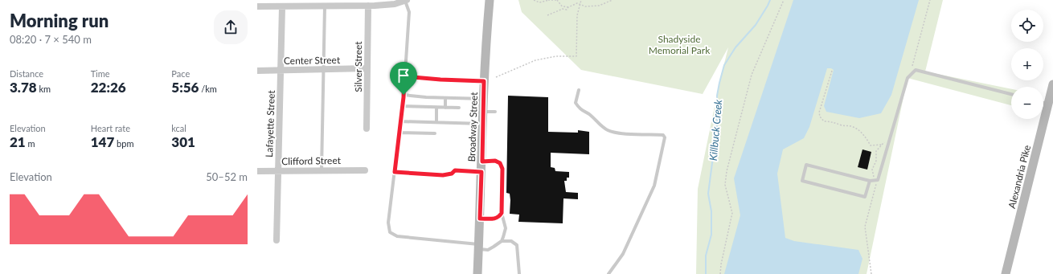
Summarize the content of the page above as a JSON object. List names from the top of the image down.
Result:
{
  "streets": {
    "main road": ["Broadway Street", "Alexandria Pike"],
    "street": [
      "Center Street",
      "Silver Street",
      "Lafayette Street",
      "Clifford Street"
    ]
  },
  "crossings": [
    ["Center Street", "Silver Street"],
    ["Center Street", "Lafayette Street"],
    ["Lafayette Street", "Clifford Street"]
  ],
  "water": ["Killbuck Creek"],
  "parks": ["Shadyside Memorial Park"],
  "page": {
    "heading": ["Morning run", "08:20 · 7 × 540 m"],
    "map_buttons": ["+", "−"],
    "stats": [
      ["Distance", "3.78 km"],
      ["Time", "22:26"],
      ["Pace", "5:56 /km"],
      ["Elevation", "21 m"],
      ["Heart rate", "147 bpm"],
      ["kcal", "301"]
    ],
    "chart": ["Elevation", "50–52 m"]
  }
}
